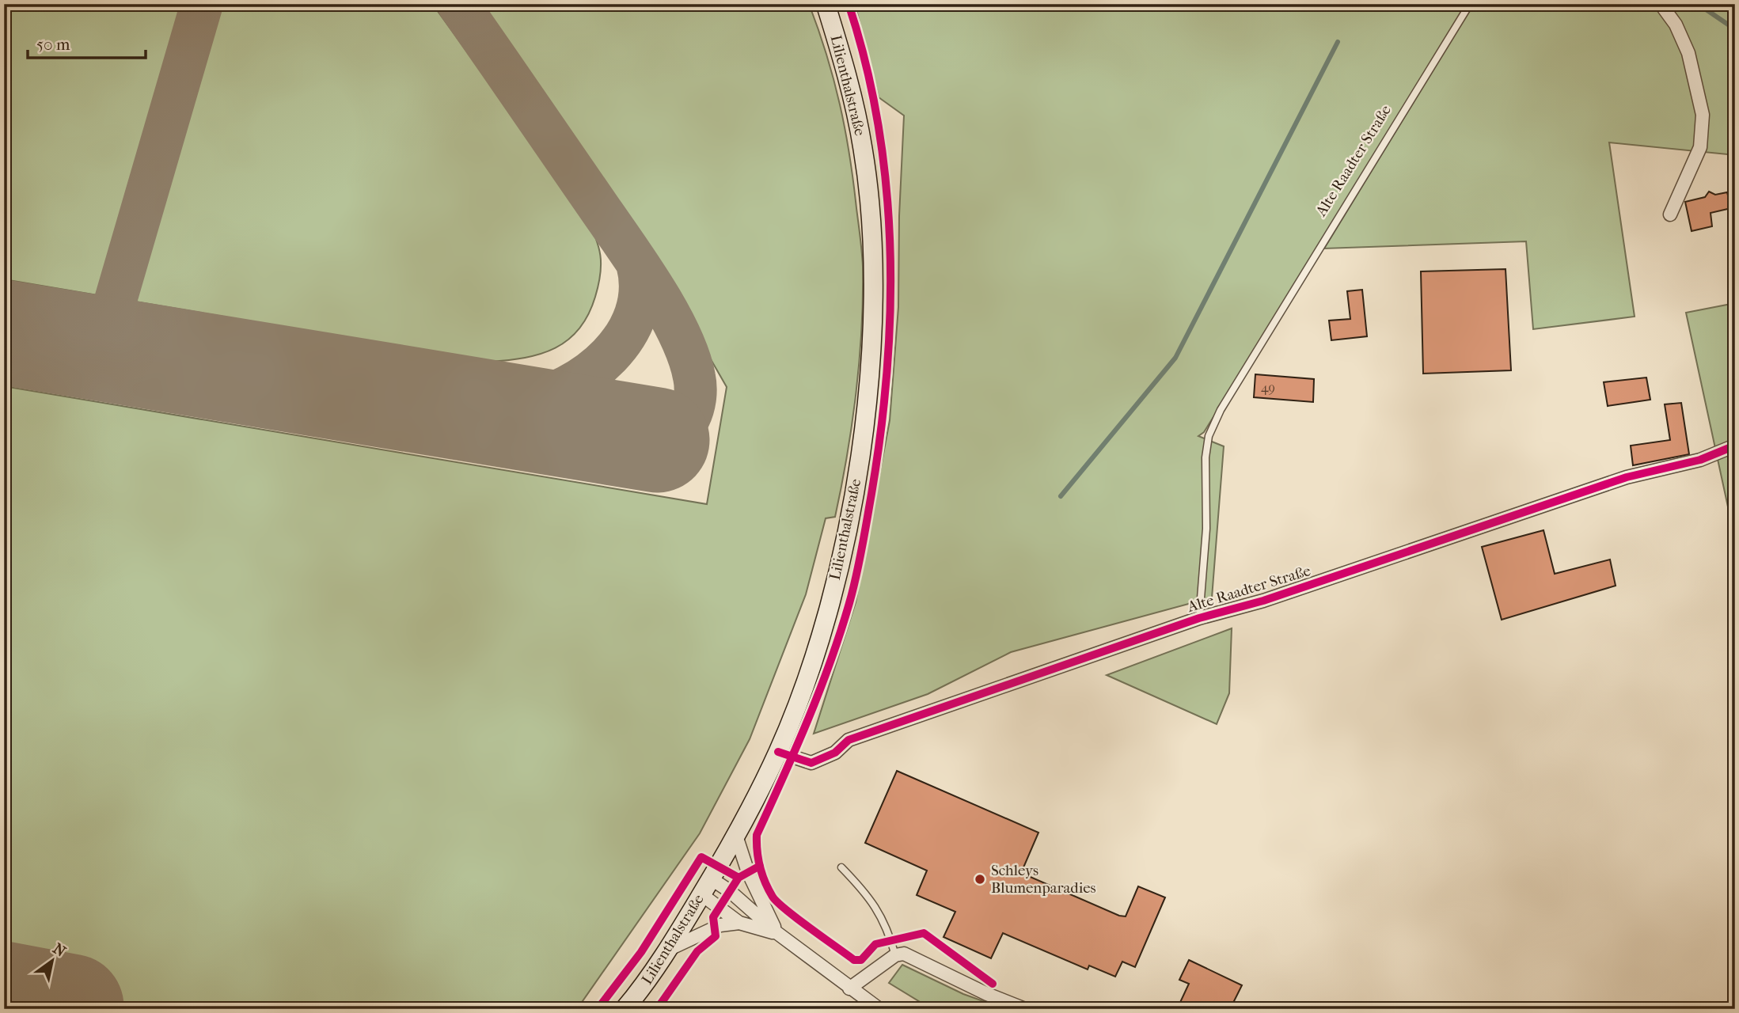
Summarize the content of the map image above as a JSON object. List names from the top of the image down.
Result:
{
  "streets": {
    "main road": ["Lilienthalstraße"],
    "street": ["Alte Raadter Straße"]
  },
  "crossings": [
    ["Lilienthalstraße", "Alte Raadter Straße"]
  ],
  "places": ["Schleys Blumenparadies"],
  "house_numbers": ["49"],
  "scale_bar": "50 m",
  "north": "top right"
}
